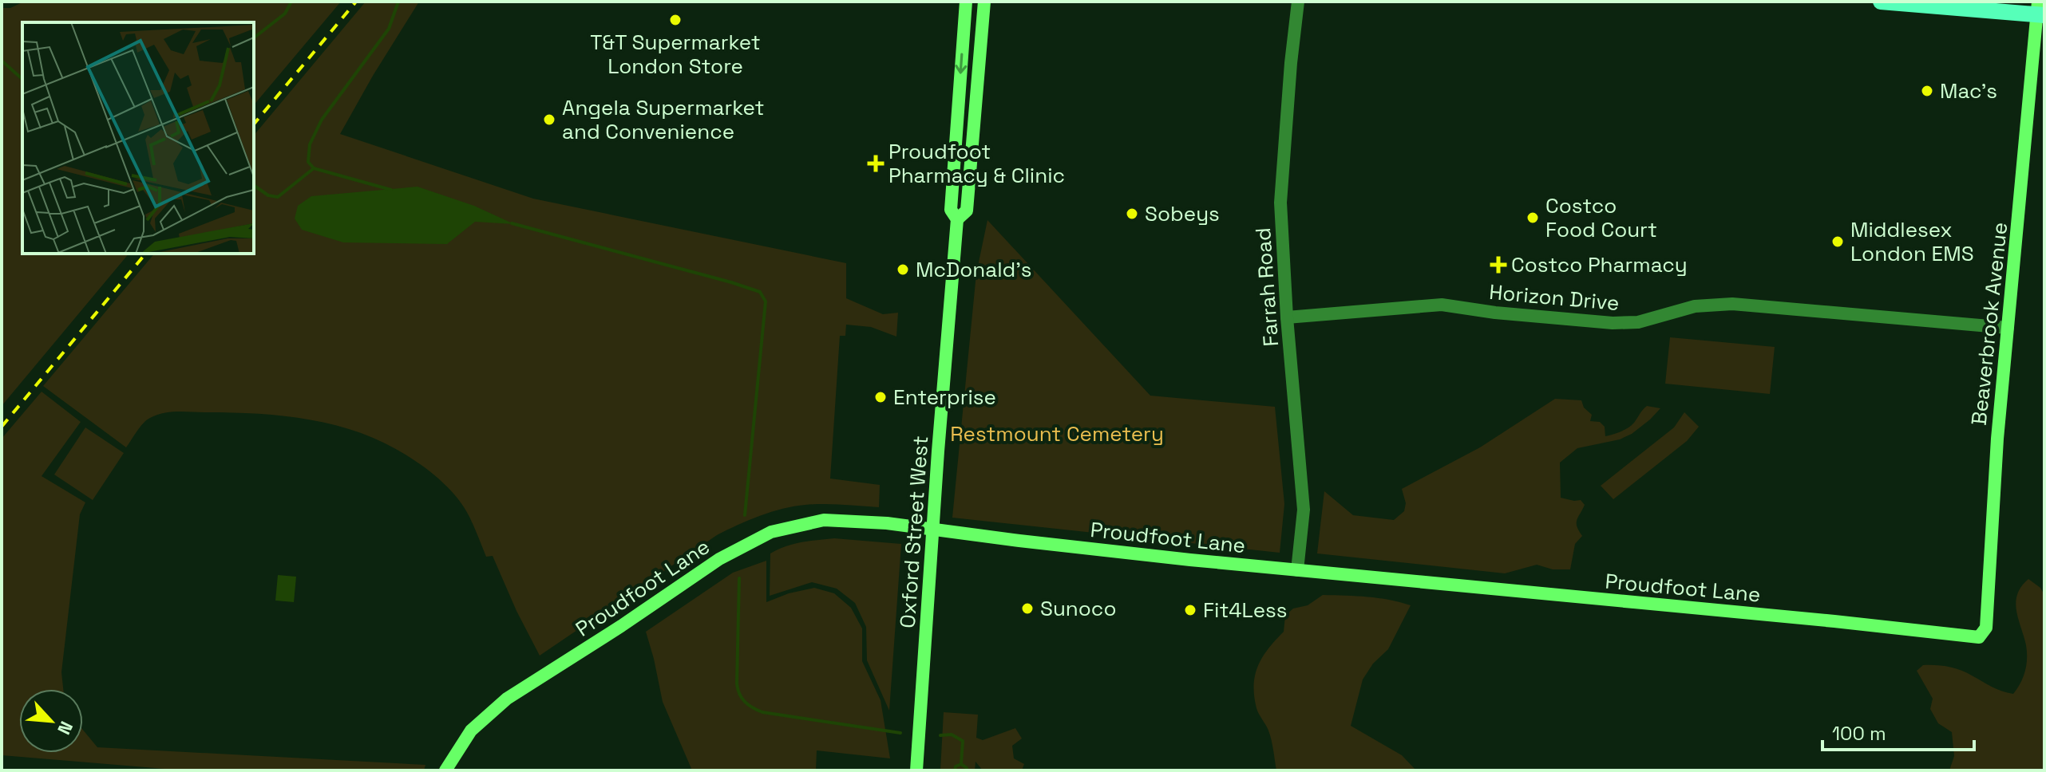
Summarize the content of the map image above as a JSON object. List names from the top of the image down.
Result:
{
  "streets": {
    "street": [
      "Farrah Road",
      "Horizon Drive",
      "Beaverbrook Avenue",
      "Oxford Street West",
      "Proudfoot Lane"
    ]
  },
  "crossings": [
    ["Farrah Road", "Horizon Drive"],
    ["Farrah Road", "Proudfoot Lane"],
    ["Horizon Drive", "Beaverbrook Avenue"],
    ["Beaverbrook Avenue", "Proudfoot Lane"],
    ["Oxford Street West", "Proudfoot Lane"]
  ],
  "parks": ["Restmount Cemetery"],
  "places": {
    "other": [
      "T&T Supermarket London Store",
      "Mac's",
      "Angela Supermarket and Convenience",
      "Sobeys",
      "Costco Food Court",
      "Middlesex London EMS",
      "McDonald's",
      "Enterprise",
      "Sunoco",
      "Fit4Less"
    ],
    "health": ["Proudfoot Pharmacy & Clinic", "Costco Pharmacy"]
  },
  "scale_bar": "100 m",
  "north": "bottom right"
}
